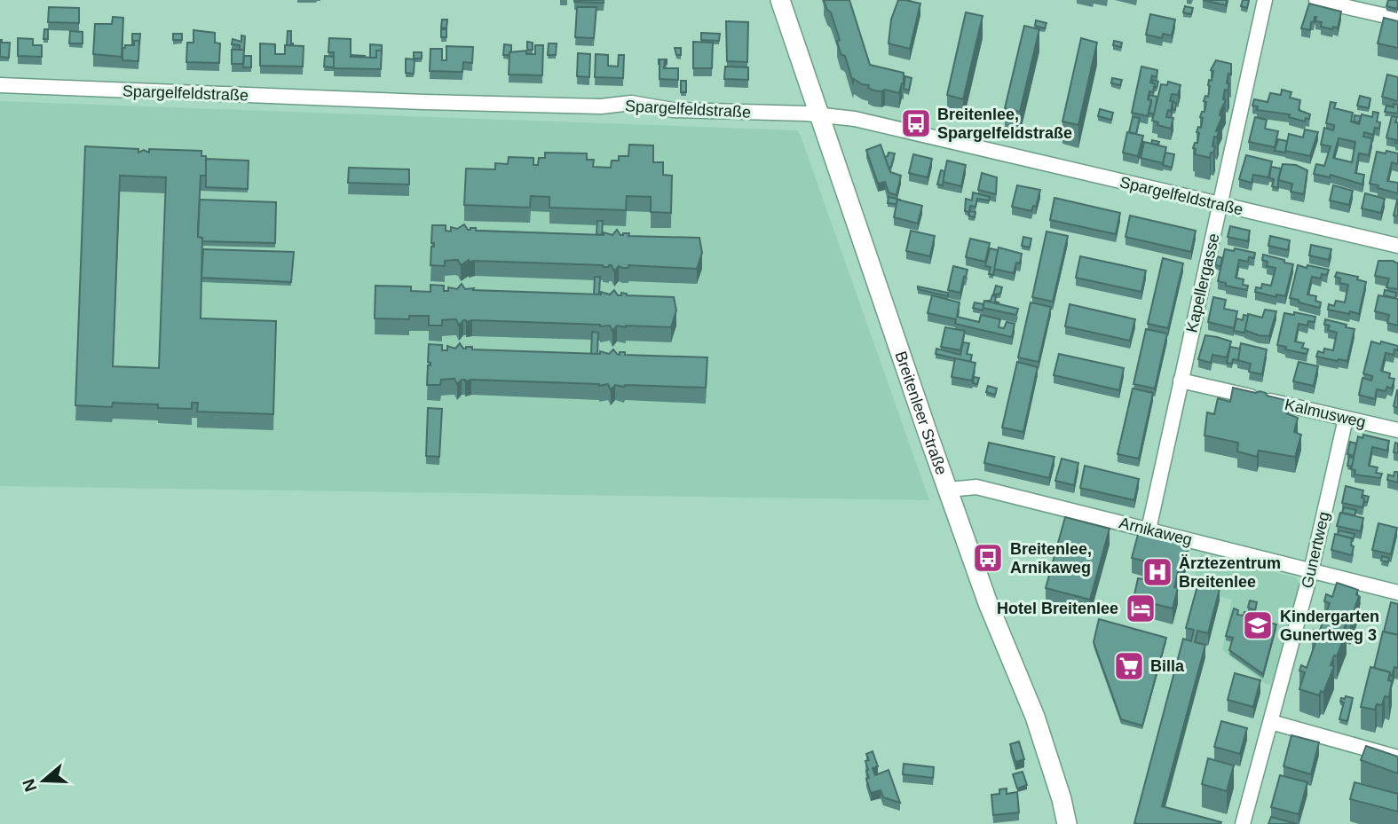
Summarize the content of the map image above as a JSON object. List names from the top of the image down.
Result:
{
  "streets": {
    "main road": ["Breitenleer Straße"],
    "street": [
      "Spargelfeldstraße",
      "Kapellergasse",
      "Kalmusweg",
      "Arnikaweg",
      "Gunertweg"
    ]
  },
  "crossings": [
    ["Spargelfeldstraße", "Kapellergasse"],
    ["Spargelfeldstraße", "Breitenleer Straße"],
    ["Kapellergasse", "Kalmusweg"],
    ["Kapellergasse", "Arnikaweg"],
    ["Breitenleer Straße", "Arnikaweg"],
    ["Kalmusweg", "Gunertweg"],
    ["Arnikaweg", "Gunertweg"]
  ],
  "places": {
    "bus stop": ["Breitenlee, Spargelfeldstraße", "Breitenlee, Arnikaweg"],
    "hospital": ["Ärztezentrum Breitenlee"],
    "hotel": ["Hotel Breitenlee"],
    "school or university": ["Kindergarten Gunertweg 3"],
    "supermarket": ["Billa"]
  },
  "north": "left"
}
